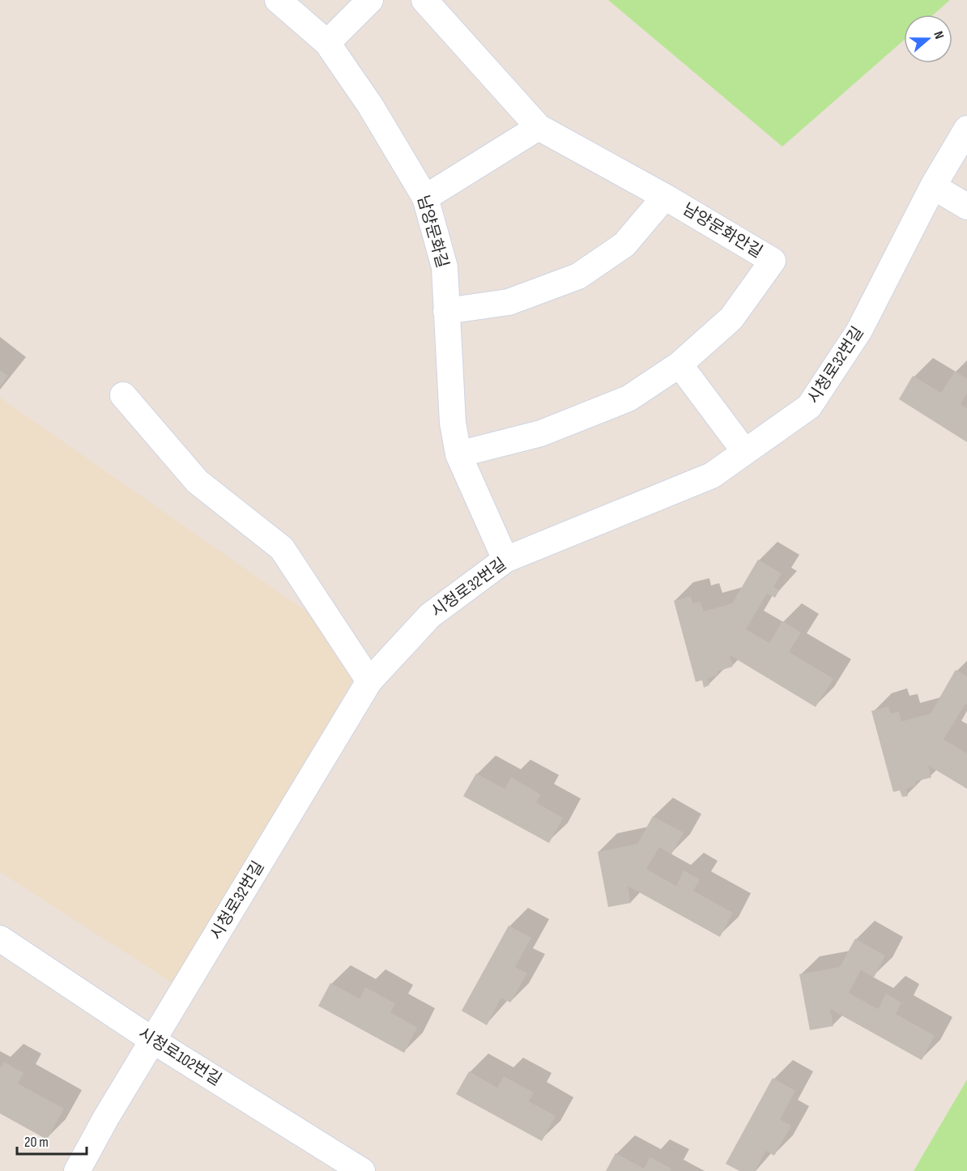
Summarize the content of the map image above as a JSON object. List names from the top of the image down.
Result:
{
  "streets": {
    "street": [
      "남양문화안길",
      "남양문화길",
      "시청로32번길",
      "시청로102번길"
    ]
  },
  "crossings": [
    ["남양문화안길", "남양문화길"],
    ["남양문화길", "시청로32번길"],
    ["시청로32번길", "시청로102번길"]
  ],
  "scale_bar": "20 m",
  "north": "right"
}
